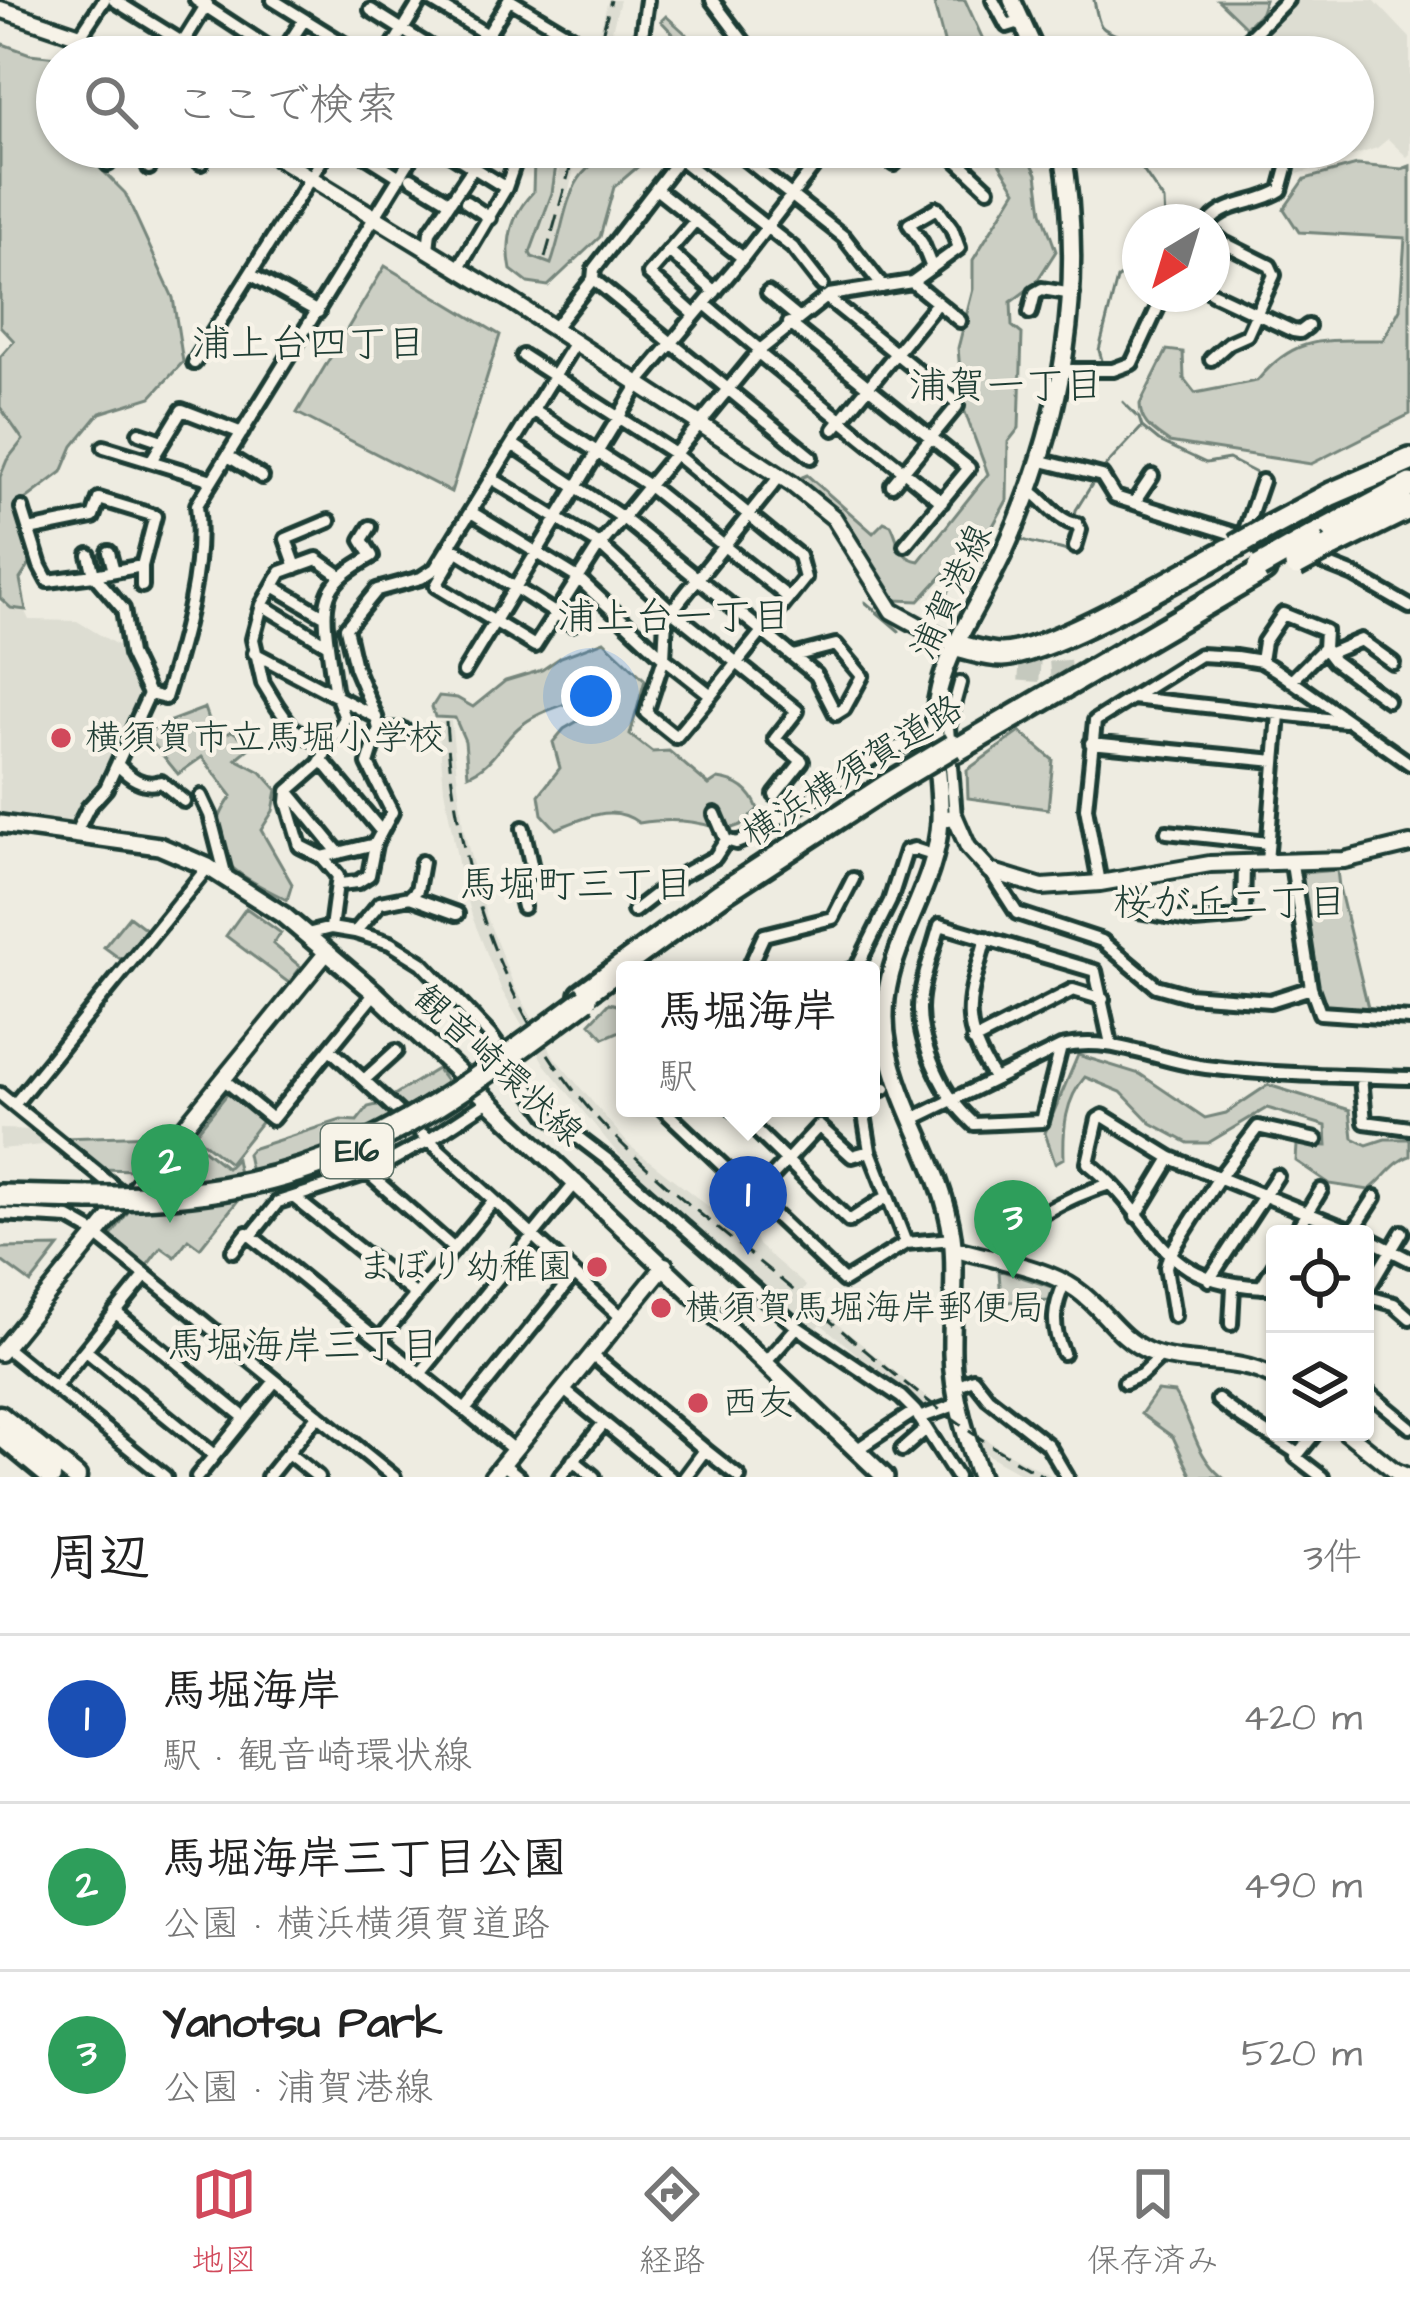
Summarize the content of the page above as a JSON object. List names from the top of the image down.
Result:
{
  "streets": {
    "highway": ["横浜横須賀道路", "E16"],
    "main road": ["浦賀港線", "観音崎環状線"]
  },
  "crossings": [
    ["浦賀港線", "横浜横須賀道路"]
  ],
  "districts": [
    "浦上台四丁目",
    "浦賀一丁目",
    "浦上台一丁目",
    "馬堀町三丁目",
    "桜が丘二丁目",
    "馬堀海岸三丁目"
  ],
  "places": [
    "横須賀市立馬堀小学校",
    "まぼり幼稚園",
    "横須賀馬堀海岸郵便局",
    "西友"
  ],
  "north": "bottom left",
  "page": {
    "search": "ここで検索",
    "popup": ["馬堀海岸", "駅"],
    "pins": ["2", "1", "3"],
    "heading": ["周辺", "3件"],
    "list": [
      {
        "mark": "1",
        "name": "馬堀海岸",
        "note": "駅 · 観音崎環状線",
        "value": "420 m"
      },
      {
        "mark": "2",
        "name": "馬堀海岸三丁目公園",
        "note": "公園 · 横浜横須賀道路",
        "value": "490 m"
      },
      {
        "mark": "3",
        "name": "Yanotsu Park",
        "note": "公園 · 浦賀港線",
        "value": "520 m"
      }
    ],
    "nav": ["地図", "経路", "保存済み"]
  }
}
